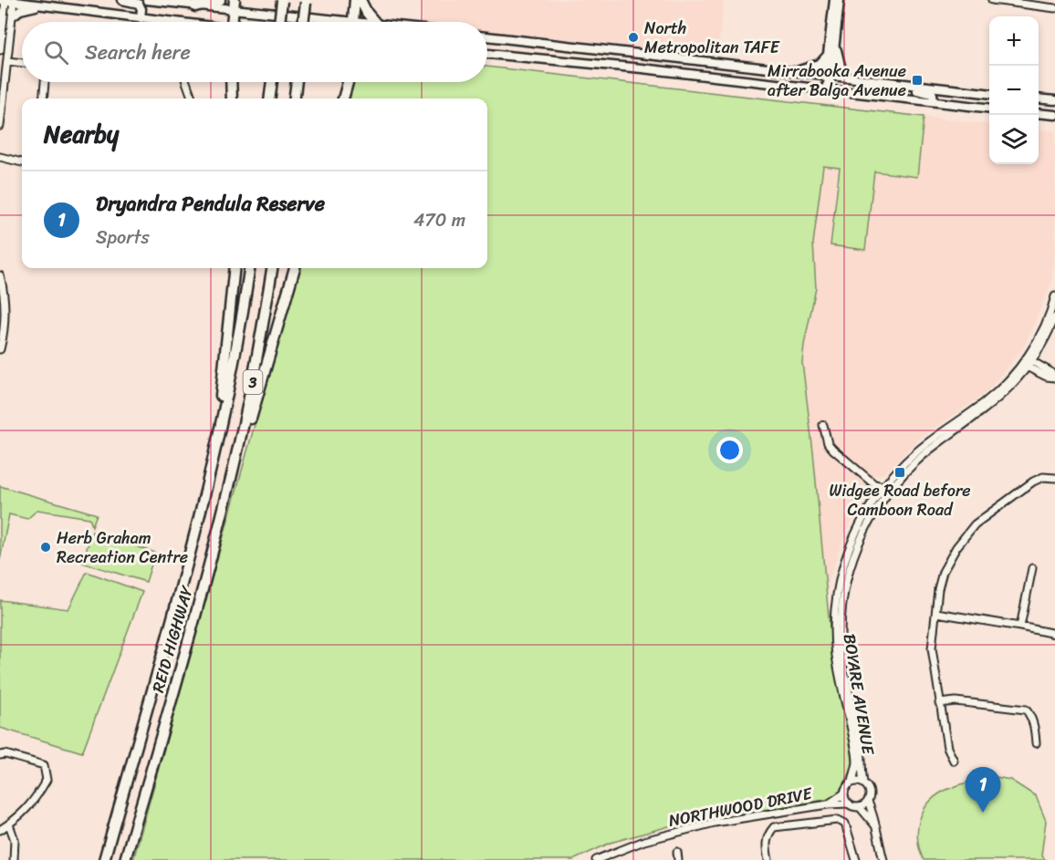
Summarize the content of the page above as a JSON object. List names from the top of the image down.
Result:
{
  "streets": {
    "highway": ["3", "REID HIGHWAY"],
    "street": ["BOYARE AVENUE", "NORTHWOOD DRIVE"]
  },
  "crossings": [
    ["BOYARE AVENUE", "NORTHWOOD DRIVE"]
  ],
  "places": {
    "other": ["North Metropolitan TAFE", "Herb Graham Recreation Centre"],
    "transit": ["Mirrabooka Avenue after Balga Avenue", "Widgee Road before Camboon Road"]
  },
  "page": {
    "map_buttons": ["+", "−"],
    "search": "Search here",
    "heading": "Nearby",
    "list": [
      {
        "mark": "1",
        "name": "Dryandra Pendula Reserve",
        "note": "Sports",
        "value": "470 m"
      }
    ],
    "pins": "1"
  }
}
